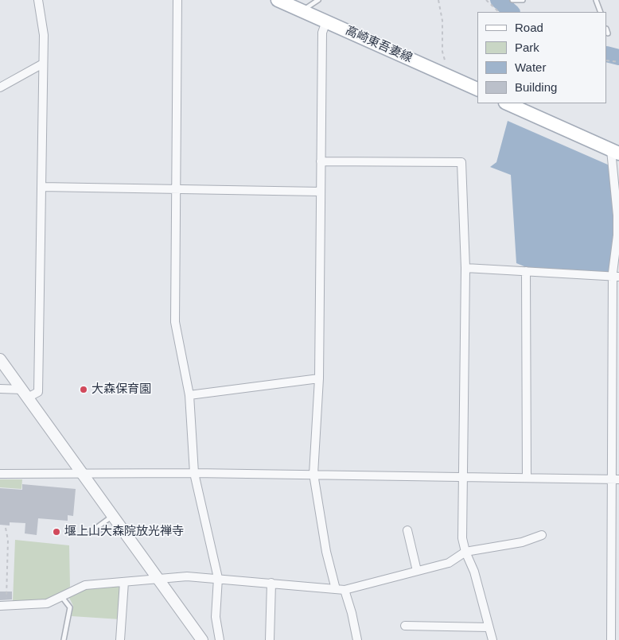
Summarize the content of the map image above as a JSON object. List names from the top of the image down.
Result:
{
  "streets": {
    "main road": ["高崎東吾妻線"]
  },
  "places": ["大森保育園", "堰上山大森院放光禅寺"],
  "legend": [
    "Road",
    "Park",
    "Water",
    "Building"
  ]
}
